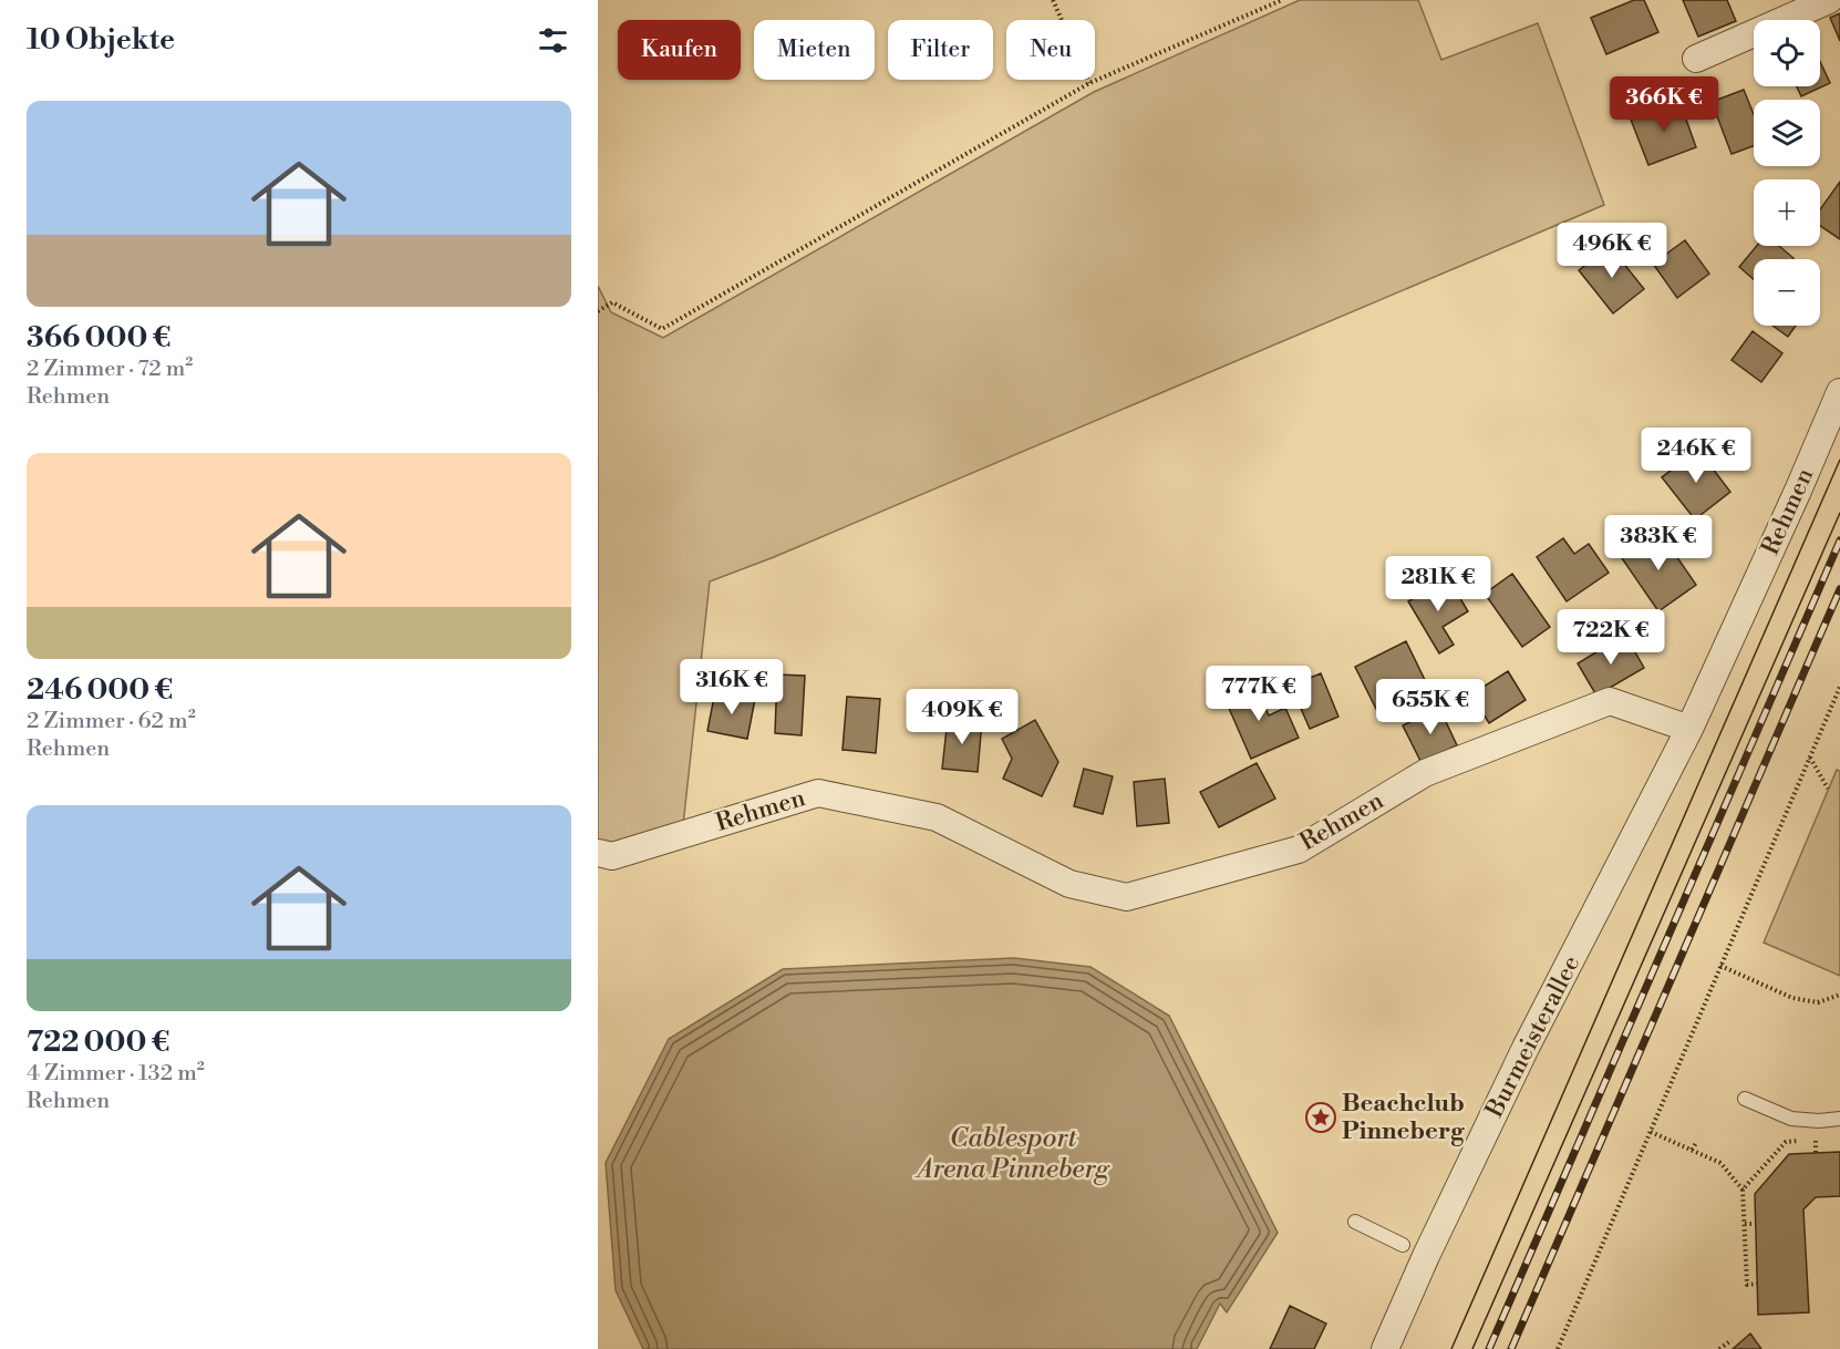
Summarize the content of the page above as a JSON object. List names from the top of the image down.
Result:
{
  "streets": {
    "street": ["Rehmen", "Burmeisterallee"]
  },
  "crossings": [
    ["Rehmen", "Burmeisterallee"]
  ],
  "water": ["Cablesport Arena Pinneberg"],
  "places": {
    "place": ["Beachclub Pinneberg"]
  },
  "page": {
    "heading": "10 Objekte",
    "map_buttons": ["+", "−"],
    "chip": [
      "Kaufen",
      "Mieten",
      "Filter",
      "Neu"
    ],
    "price": [
      "366K €",
      "496K €",
      "246K €",
      "383K €",
      "281K €",
      "722K €",
      "316K €",
      "777K €",
      "655K €",
      "409K €"
    ],
    "list": [
      {
        "name": "366 000 €",
        "note": "2 Zimmer · 72 m² · Rehmen"
      },
      {
        "name": "246 000 €",
        "note": "2 Zimmer · 62 m² · Rehmen"
      },
      {
        "name": "722 000 €",
        "note": "4 Zimmer · 132 m² · Rehmen"
      }
    ]
  }
}
